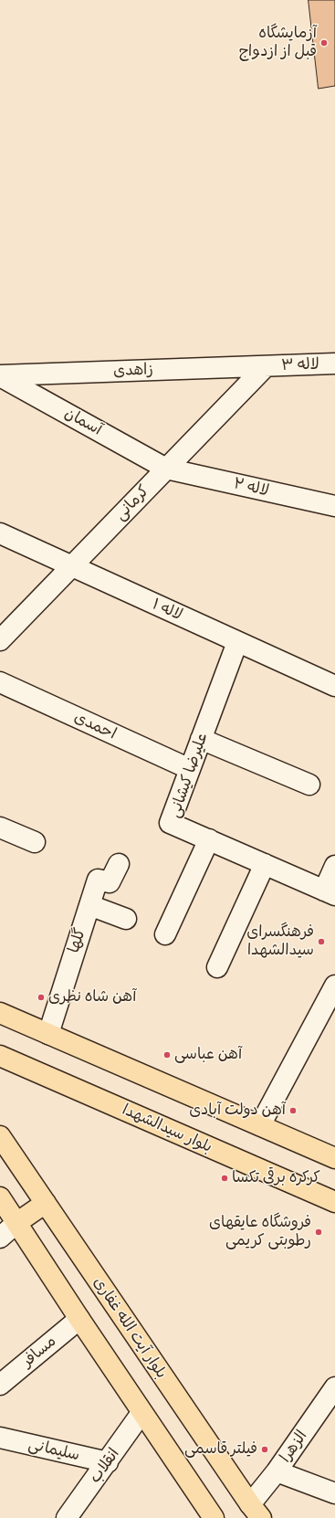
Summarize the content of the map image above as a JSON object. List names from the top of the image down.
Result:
{
  "streets": {
    "main road": ["بلوار سیدالشهدا", "بلوار آیت الله غفاری"],
    "street": [
      "لاله ۳",
      "زاهدی",
      "آسمان",
      "لاله ۲",
      "کرمانی",
      "لاله ۱",
      "احمدی",
      "علیرضا کیشانی",
      "گلها",
      "مسافر",
      "الزهرا",
      "سلیمانی",
      "انقلاب"
    ]
  },
  "crossings": [
    ["لاله ۳", "زاهدی"],
    ["لاله ۳", "کرمانی"],
    ["زاهدی", "آسمان"],
    ["زاهدی", "کرمانی"],
    ["آسمان", "لاله ۲"],
    ["آسمان", "کرمانی"],
    ["لاله ۲", "کرمانی"],
    ["کرمانی", "لاله ۱"],
    ["لاله ۱", "علیرضا کیشانی"],
    ["احمدی", "علیرضا کیشانی"],
    ["بلوار آیت الله غفاری", "الزهرا"],
    ["سلیمانی", "انقلاب"]
  ],
  "places": [
    "آزمایشگاه قبل از ازدواج",
    "فرهنگسرای سیدالشهدا",
    "آهن شاه نظری",
    "آهن عباسی",
    "آهن دولت آبادی",
    "کرکره برقی تکسا",
    "فروشگاه عایقهای رطوبتی کریمی",
    "فیلتر قاسمی"
  ]
}
